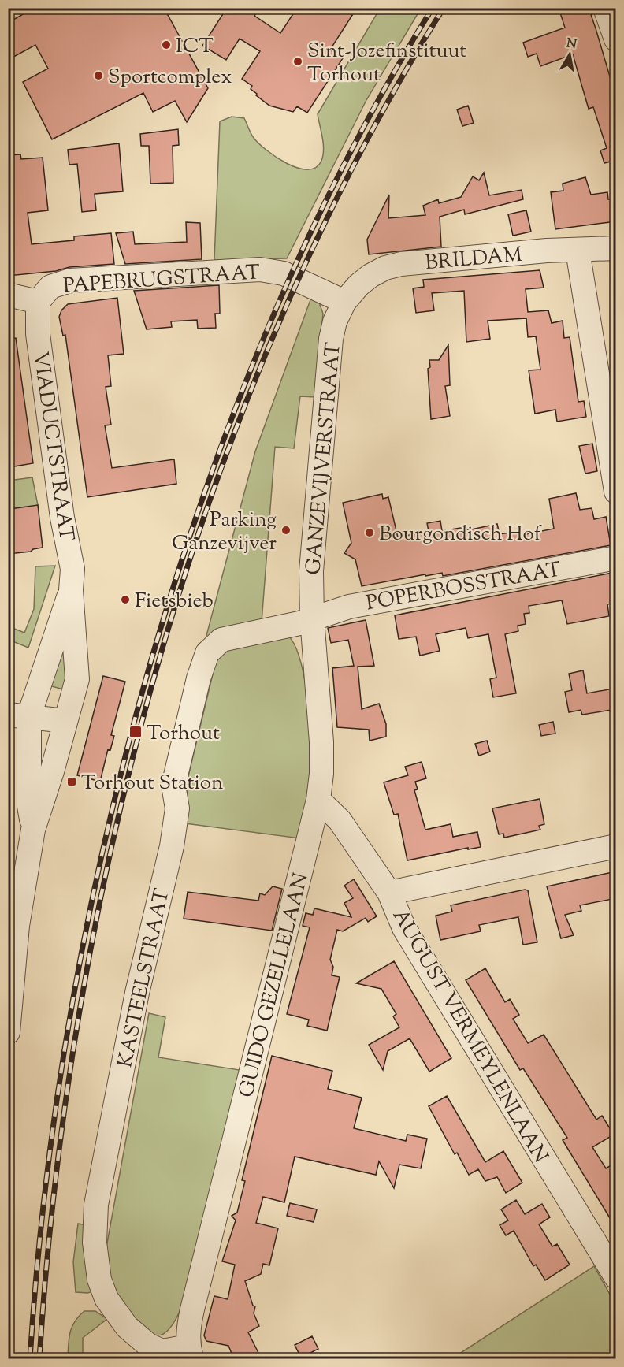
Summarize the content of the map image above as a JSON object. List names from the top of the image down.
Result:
{
  "streets": {
    "street": [
      "BRILDAM",
      "PAPEBRUGSTRAAT",
      "VIADUCTSTRAAT",
      "GANZEVIJVERSTRAAT",
      "POPERBOSSTRAAT",
      "KASTEELSTRAAT",
      "GUIDO GEZELLELAAN",
      "AUGUST VERMEYLENLAAN"
    ]
  },
  "crossings": [
    ["BRILDAM", "PAPEBRUGSTRAAT"],
    ["BRILDAM", "GANZEVIJVERSTRAAT"],
    ["PAPEBRUGSTRAAT", "VIADUCTSTRAAT"],
    ["PAPEBRUGSTRAAT", "GANZEVIJVERSTRAAT"],
    ["GANZEVIJVERSTRAAT", "POPERBOSSTRAAT"],
    ["GANZEVIJVERSTRAAT", "KASTEELSTRAAT"],
    ["GANZEVIJVERSTRAAT", "GUIDO GEZELLELAAN"],
    ["POPERBOSSTRAAT", "KASTEELSTRAAT"],
    ["POPERBOSSTRAAT", "GUIDO GEZELLELAAN"],
    ["KASTEELSTRAAT", "GUIDO GEZELLELAAN"],
    ["GUIDO GEZELLELAAN", "AUGUST VERMEYLENLAAN"]
  ],
  "places": {
    "other": [
      "ICT",
      "Sint-Jozefinstituut Torhout",
      "Sportcomplex",
      "Parking Ganzevijver",
      "Bourgondisch Hof",
      "Fietsbieb"
    ],
    "transit": ["Torhout", "Torhout Station"]
  },
  "north": "top"
}
